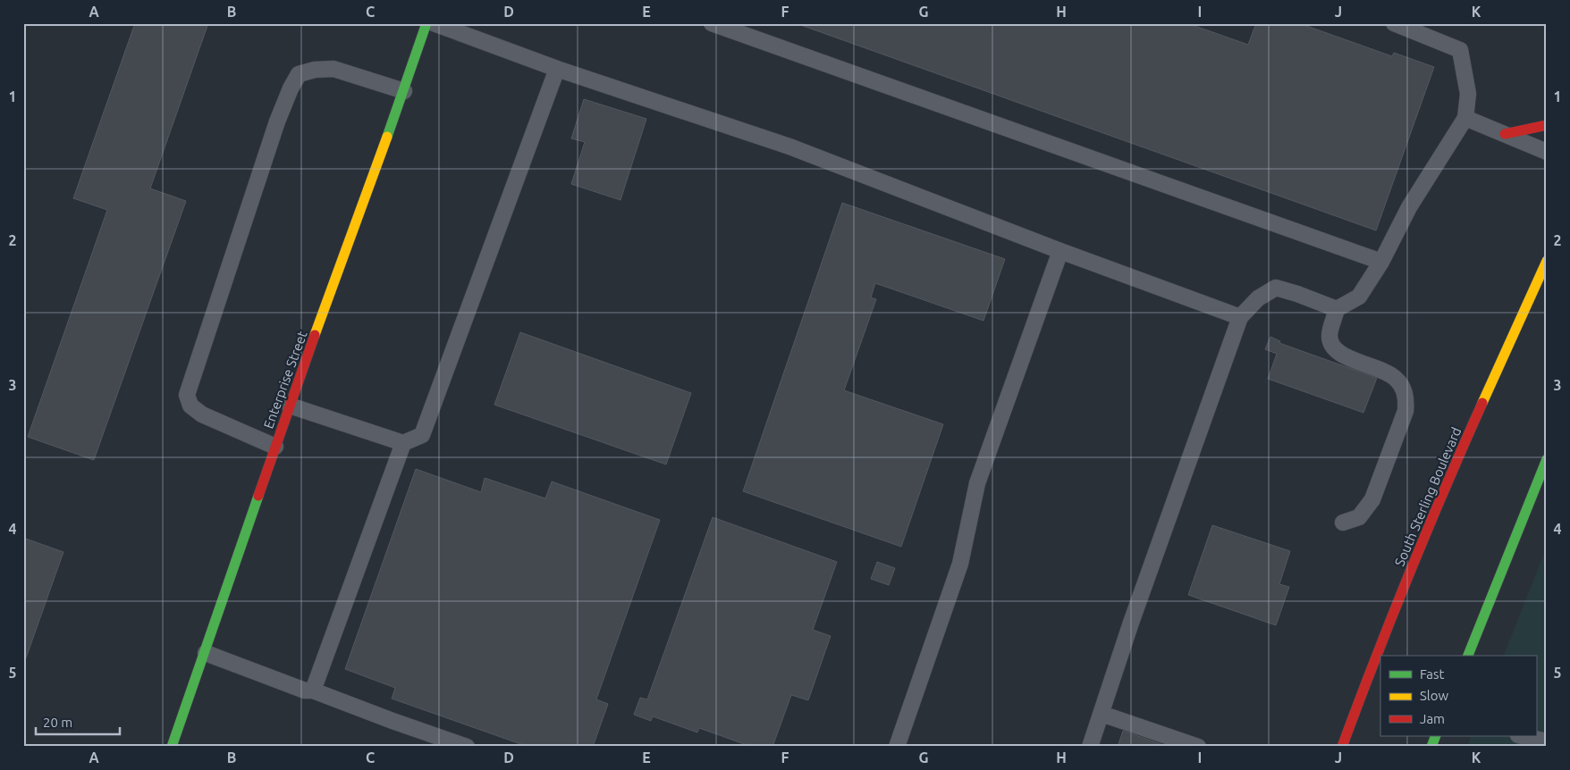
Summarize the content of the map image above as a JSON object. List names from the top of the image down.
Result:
{
  "streets": {
    "main road": ["Enterprise Street", "South Sterling Boulevard"]
  },
  "legend": ["Fast", "Slow", "Jam"],
  "scale_bar": "20 m",
  "grid": {
    "columns": [
      "A",
      "B",
      "C",
      "D",
      "E",
      "F",
      "G",
      "H",
      "I",
      "J",
      "K"
    ],
    "rows": [
      "1",
      "2",
      "3",
      "4",
      "5"
    ]
  }
}
